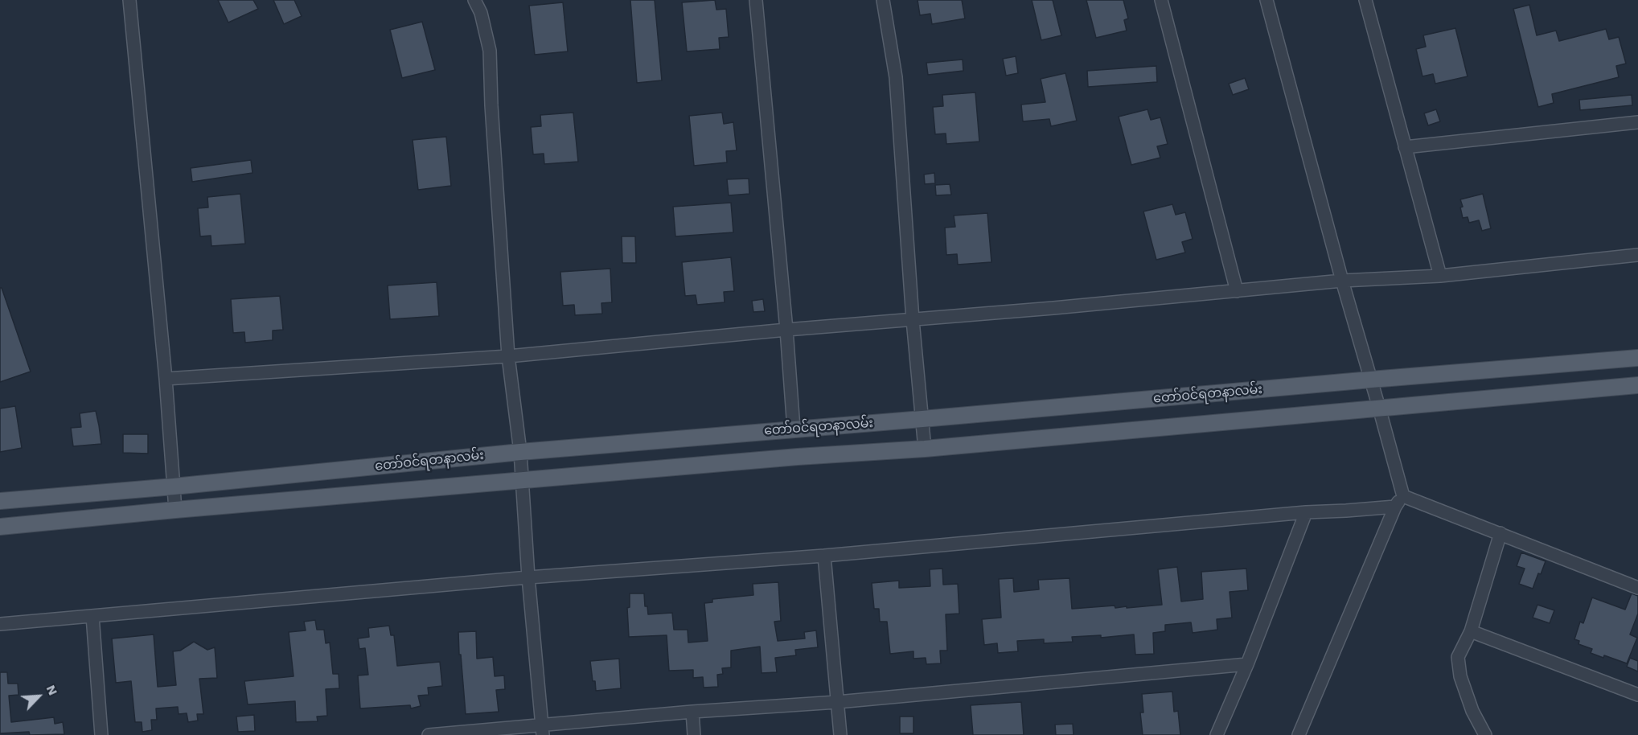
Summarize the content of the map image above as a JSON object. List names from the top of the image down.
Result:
{
  "streets": {
    "main road": ["တော်ဝင်ရတနာလမ်း"]
  },
  "north": "top right"
}
